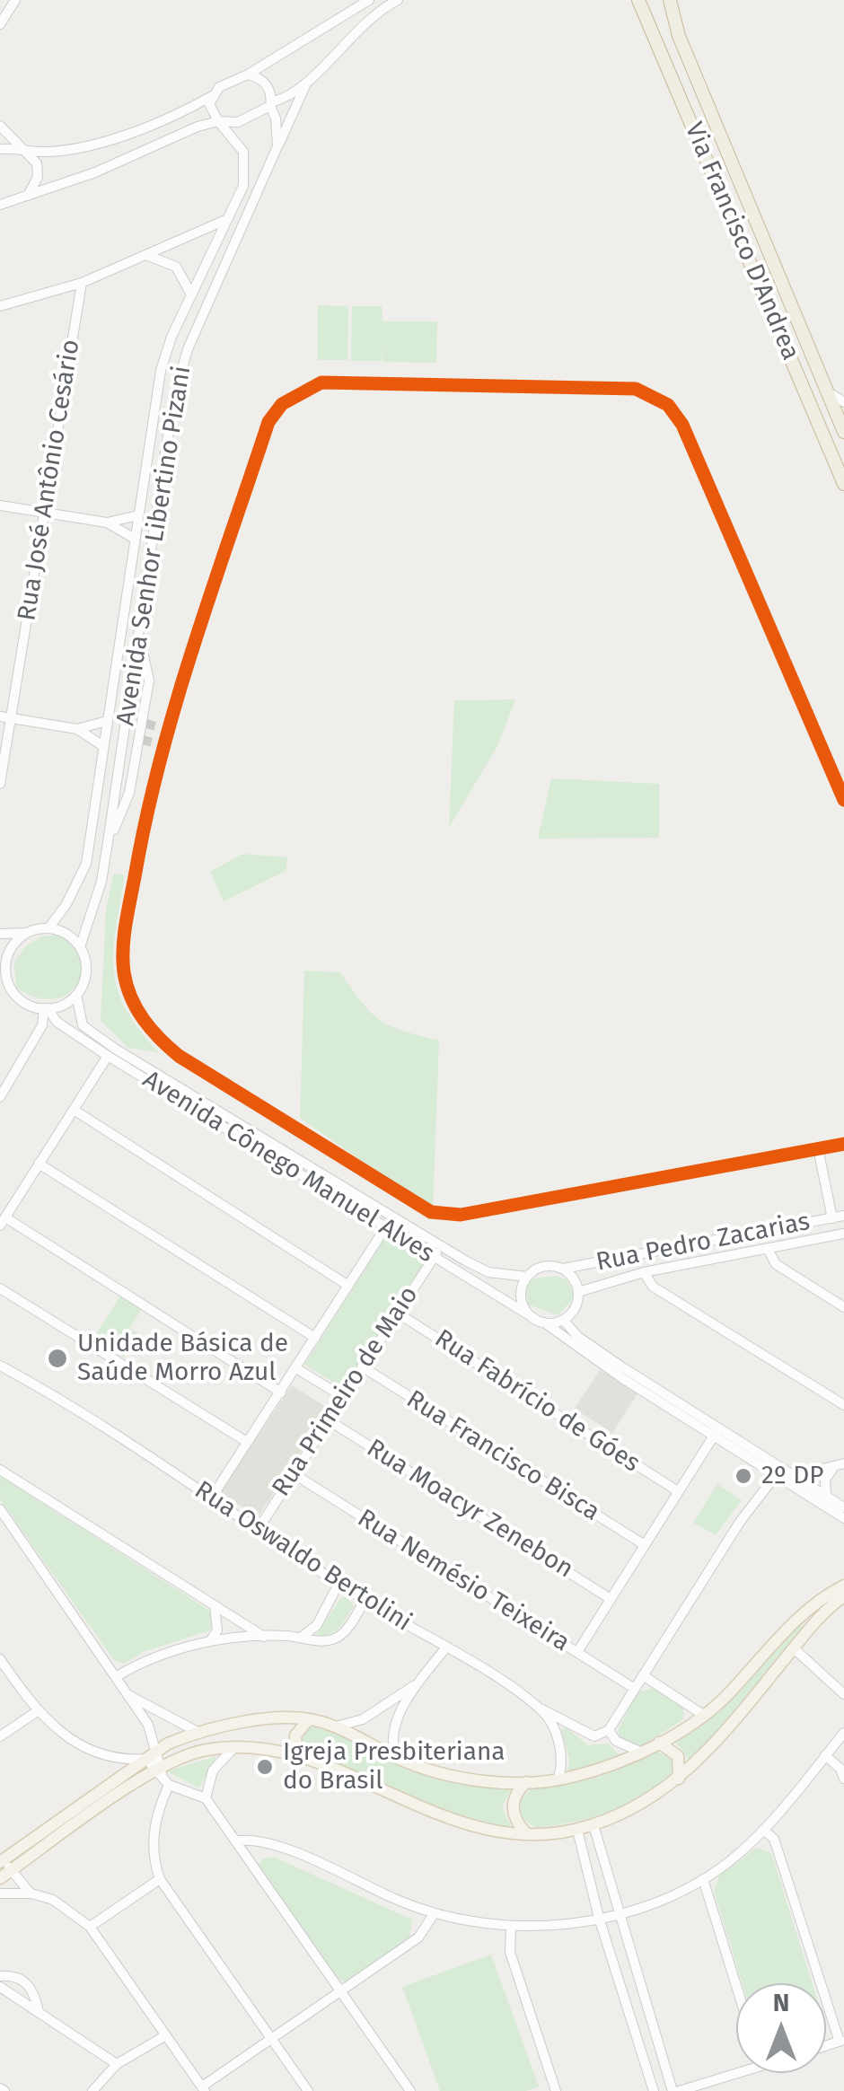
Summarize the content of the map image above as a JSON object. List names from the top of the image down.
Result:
{
  "streets": {
    "highway": ["Via Francisco D'Andrea"],
    "street": [
      "Rua José Antônio Cesário",
      "Avenida Senhor Libertino Pizani",
      "Avenida Cônego Manuel Alves",
      "Rua Pedro Zacarias",
      "Rua Primeiro de Maio",
      "Rua Fabrício de Góes",
      "Rua Francisco Bisca",
      "Rua Moacyr Zenebon",
      "Rua Oswaldo Bertolini",
      "Rua Nemésio Teixeira"
    ]
  },
  "crossings": [
    ["Avenida Senhor Libertino Pizani", "Avenida Cônego Manuel Alves"],
    ["Avenida Cônego Manuel Alves", "Rua Pedro Zacarias"],
    ["Avenida Cônego Manuel Alves", "Rua Primeiro de Maio"],
    ["Rua Primeiro de Maio", "Rua Fabrício de Góes"],
    ["Rua Primeiro de Maio", "Rua Francisco Bisca"],
    ["Rua Primeiro de Maio", "Rua Moacyr Zenebon"],
    ["Rua Primeiro de Maio", "Rua Oswaldo Bertolini"],
    ["Rua Primeiro de Maio", "Rua Nemésio Teixeira"]
  ],
  "places": ["Unidade Básica de Saúde Morro Azul", "2º DP", "Igreja Presbiteriana do Brasil"],
  "north": "top"
}
